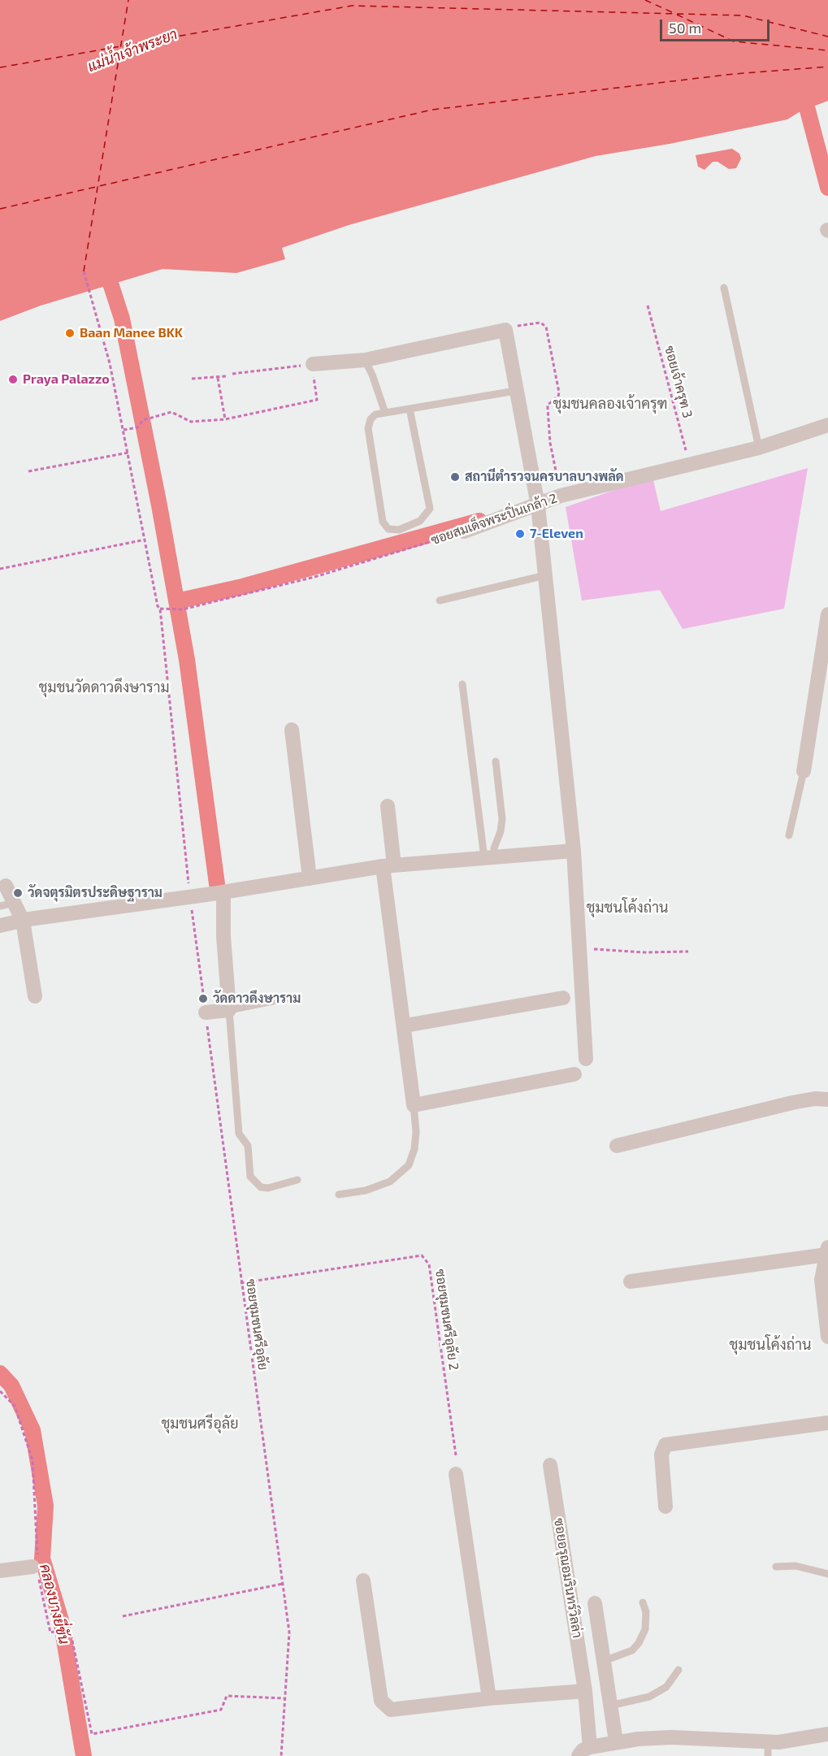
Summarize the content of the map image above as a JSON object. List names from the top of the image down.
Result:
{
  "streets": {
    "street": ["ซอยสมเด็จพระปิ่นเกล้า 2", "ซอยอรุณอมรินทร์วิลล่า"],
    "path": ["ซอยเจ้าครุฑ 3", "ซอยชุมชนศรีอุลัย 2", "ซอยชุมชนศรีอุลัย"]
  },
  "crossings": [
    ["ซอยเจ้าครุฑ 3", "ซอยสมเด็จพระปิ่นเกล้า 2"],
    ["ซอยสมเด็จพระปิ่นเกล้า 2", "ซอยชุมชนศรีอุลัย"],
    ["ซอยชุมชนศรีอุลัย 2", "ซอยชุมชนศรีอุลัย"]
  ],
  "districts": [
    "ชุมชนคลองเจ้าครุฑ",
    "ชุมชนวัดดาวดึงษาราม",
    "ชุมชนโค้งถ่าน",
    "ชุมชนโค้งถ่าน",
    "ชุมชนศรีอุลัย"
  ],
  "water": ["แม่น้ำเจ้าพระยา", "คลองบางยี่ขัน"],
  "places": [
    "Baan Manee BKK",
    "Praya Palazzo",
    "สถานีตำรวจนครบาลบางพลัด",
    "7-Eleven",
    "วัดจตุรมิตรประดิษฐาราม",
    "วัดดาวดึงษาราม"
  ],
  "scale_bar": "50 m"
}
